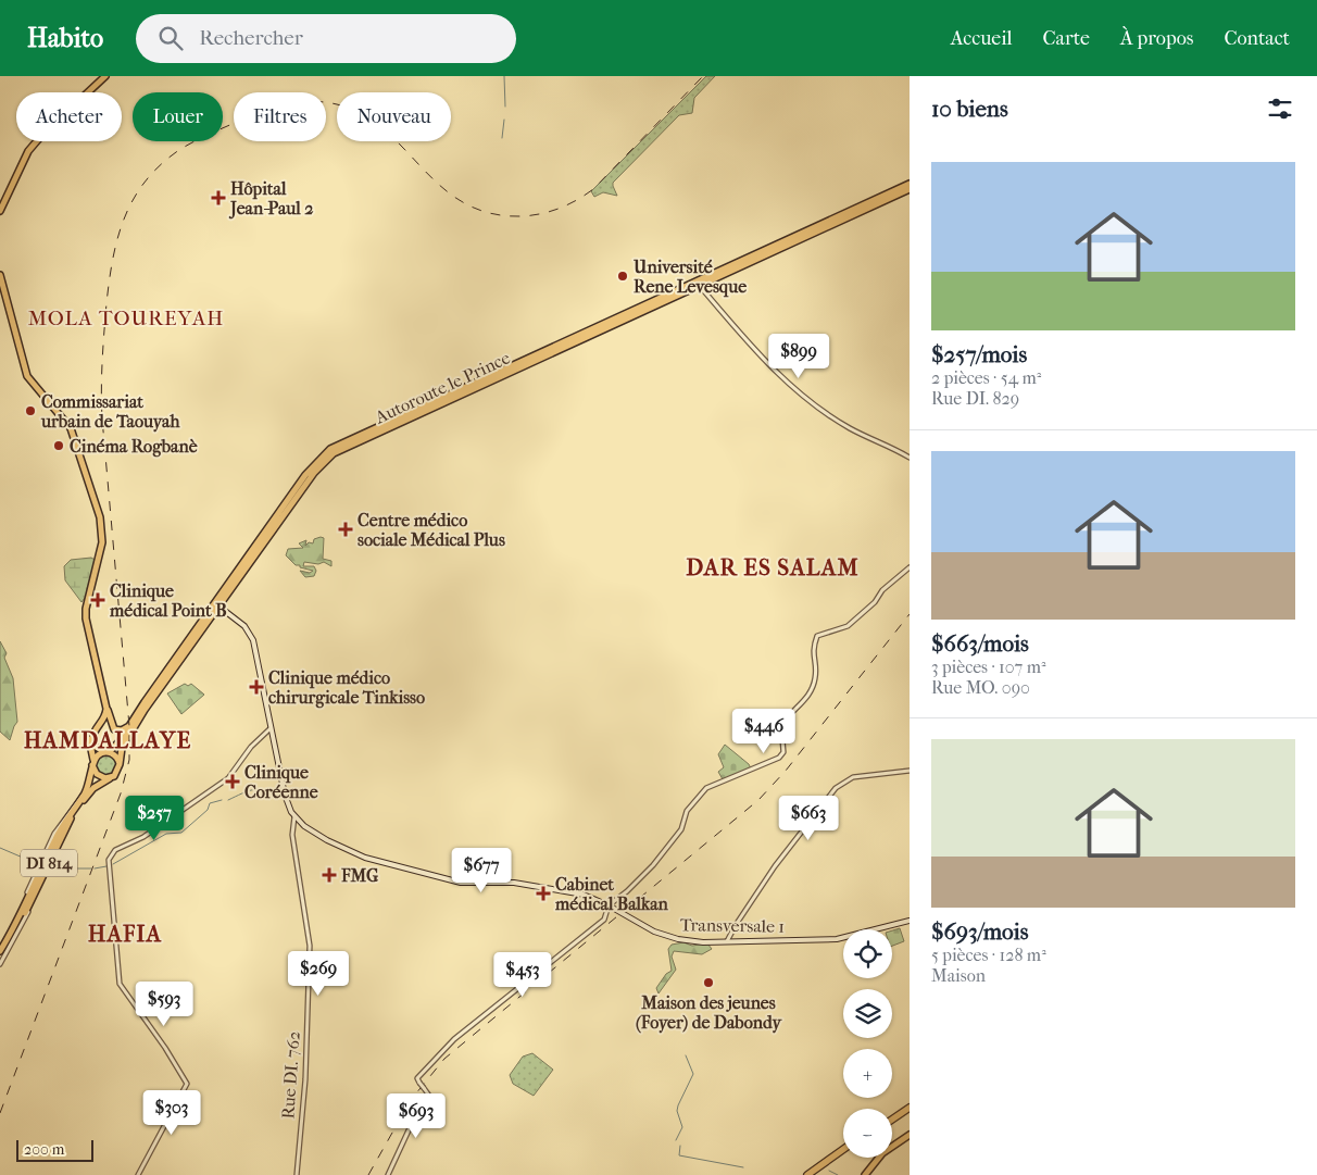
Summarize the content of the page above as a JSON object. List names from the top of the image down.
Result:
{
  "streets": {
    "main road": ["Autoroute le Prince", "DI 814", "Transversale 1"],
    "street": ["Rue DI. 762"]
  },
  "crossings": [
    ["Autoroute le Prince", "DI 814"],
    ["Autoroute le Prince", "Transversale 1"],
    ["Transversale 1", "Rue DI. 762"]
  ],
  "districts": [
    "MOLA TOUREYAH",
    "DAR ES SALAM",
    "HAMDALLAYE",
    "HAFIA"
  ],
  "places": {
    "health": [
      "Hôpital Jean-Paul 2",
      "Centre médico sociale Médical Plus",
      "Clinique médical Point B",
      "Clinique médico chirurgicale Tinkisso",
      "Clinique Coréenne",
      "FMG",
      "Cabinet médical Balkan"
    ],
    "other": [
      "Université Rene Levesque",
      "Commissariat urbain de Taouyah",
      "Cinéma Rogbanè",
      "Maison des jeunes (Foyer) de Dabondy"
    ]
  },
  "scale_bar": "200 m",
  "page": {
    "header": "Habito",
    "search": "Rechercher",
    "nav": [
      "Accueil",
      "Carte",
      "À propos",
      "Contact"
    ],
    "heading": "10 biens",
    "chip": [
      "Acheter",
      "Louer",
      "Filtres",
      "Nouveau"
    ],
    "list": [
      {
        "name": "$257/mois",
        "note": "2 pièces · 54 m² · Rue DI. 829"
      },
      {
        "name": "$663/mois",
        "note": "3 pièces · 107 m² · Rue MO. 090"
      },
      {
        "name": "$693/mois",
        "note": "5 pièces · 128 m² · Maison"
      }
    ],
    "price": [
      "$899",
      "$446",
      "$257",
      "$663",
      "$677",
      "$269",
      "$453",
      "$593",
      "$303",
      "$693"
    ],
    "map_buttons": ["+", "−"],
    "scale": "200 m"
  }
}
